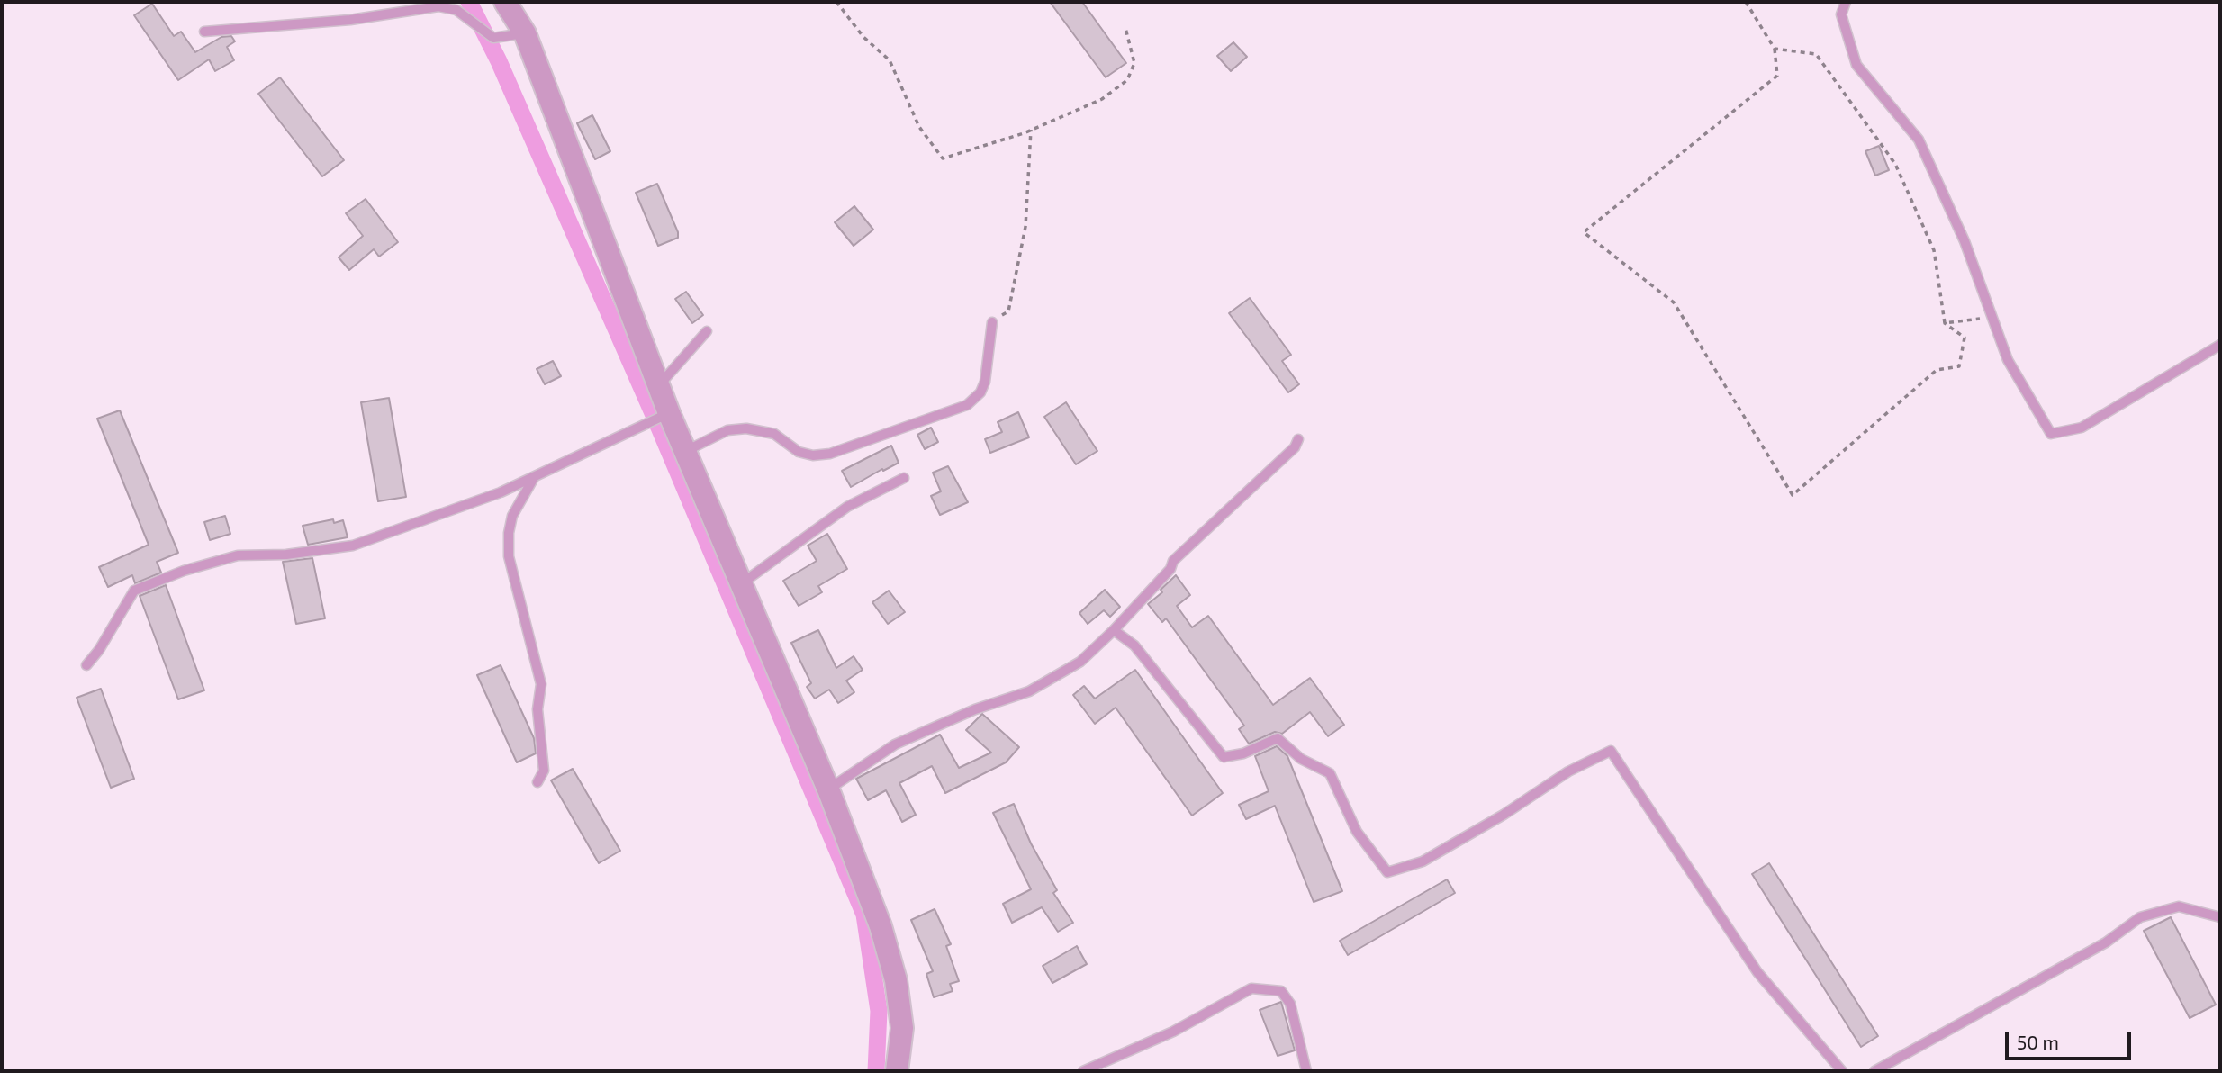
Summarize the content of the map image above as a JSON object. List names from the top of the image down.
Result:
{
  "scale_bar": "50 m"
}
